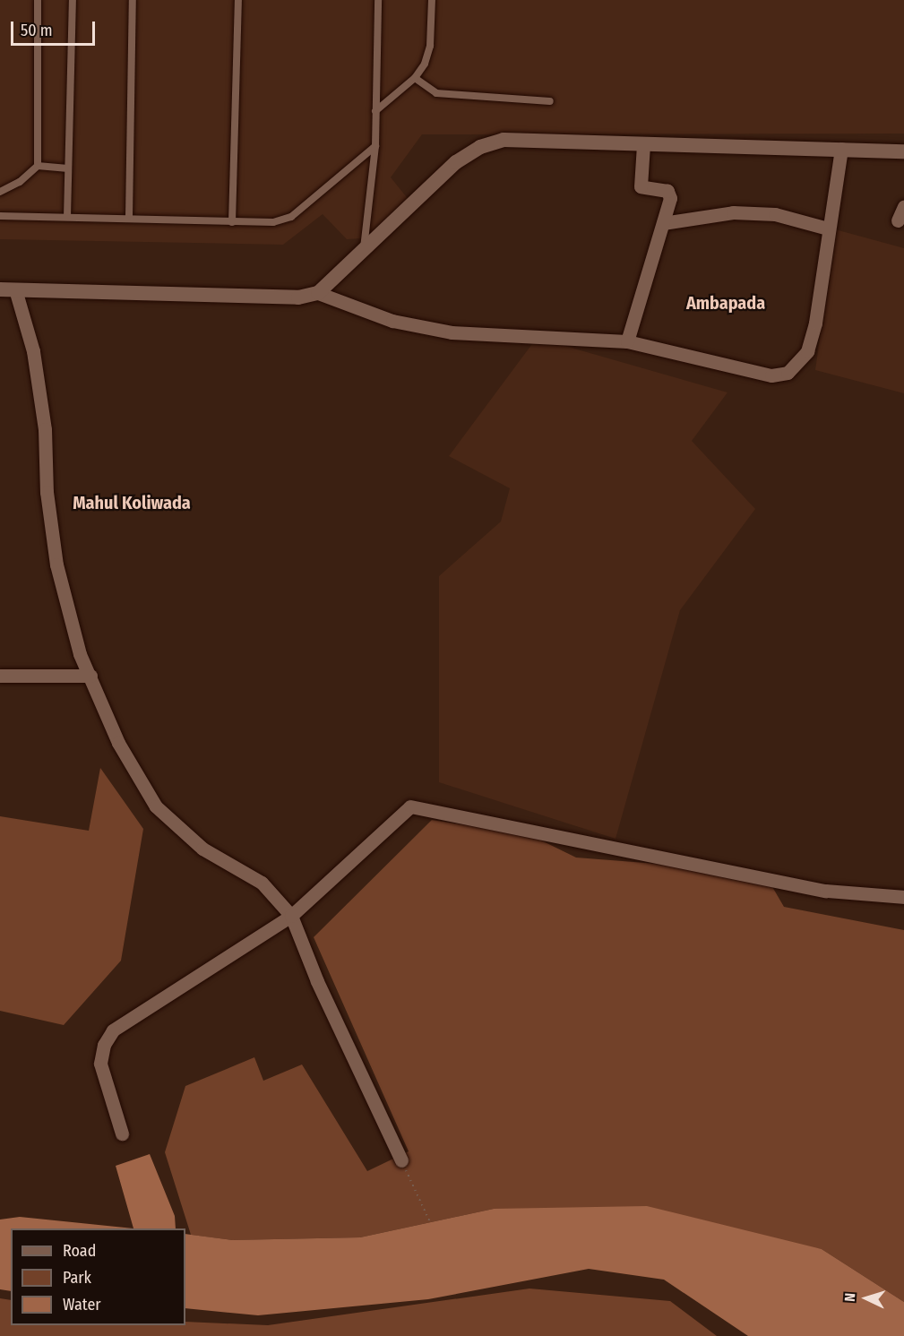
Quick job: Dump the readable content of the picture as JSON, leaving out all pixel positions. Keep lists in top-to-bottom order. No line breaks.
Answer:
{"districts":["Ambapada","Mahul Koliwada"],"legend":["Road","Park","Water"],"scale_bar":"50 m","north":"left"}
